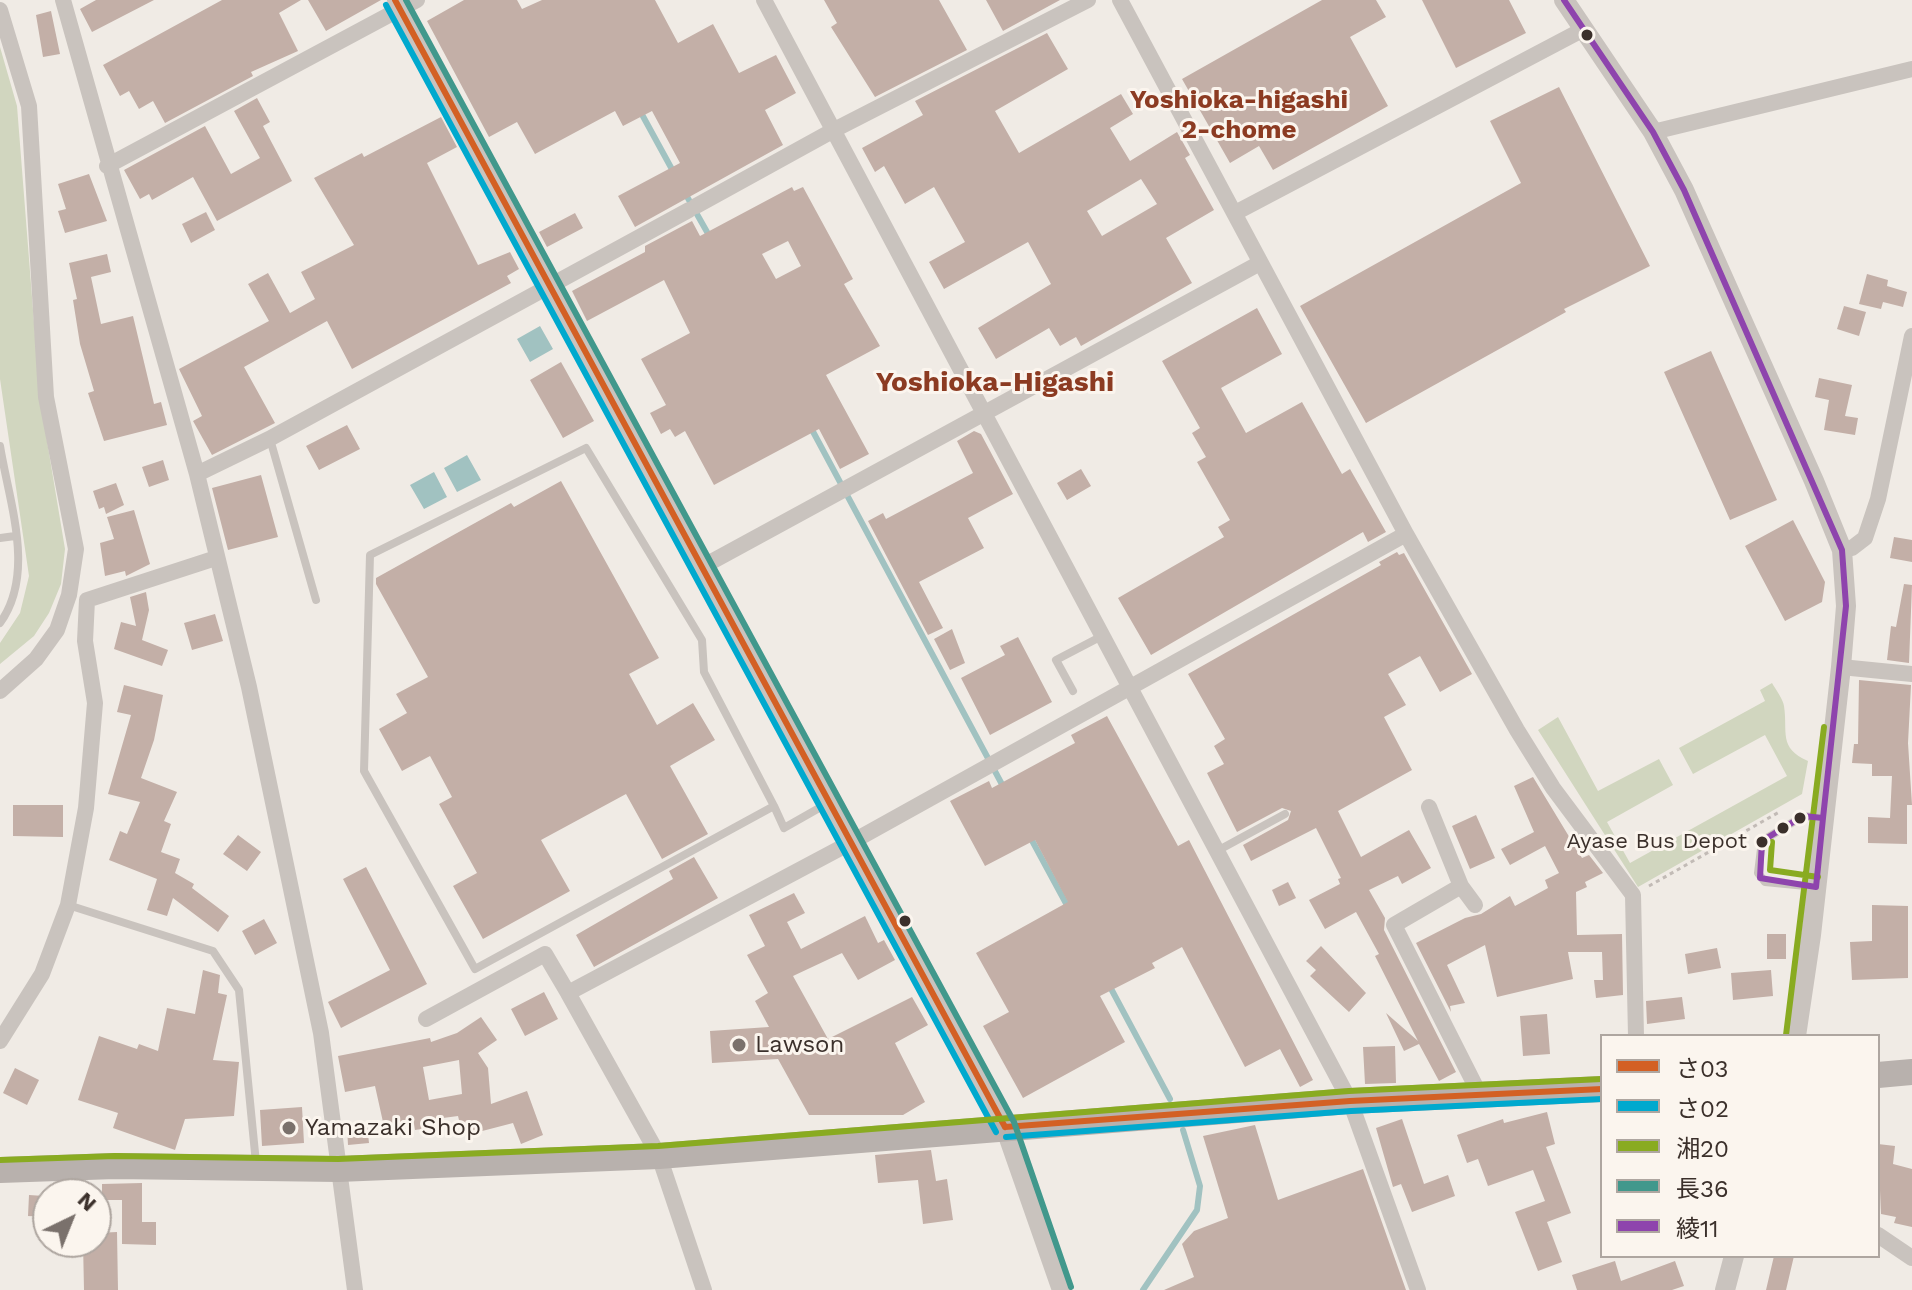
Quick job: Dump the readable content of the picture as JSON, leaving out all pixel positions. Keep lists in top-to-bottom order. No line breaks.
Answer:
{"districts":["Yoshioka-higashi 2-chome","Yoshioka-Higashi"],"places":["Ayase Bus Depot","Lawson","Yamazaki Shop"],"lines":["transit line さ03","transit line 長36","transit line 綾11","transit line さ02","transit line 湘20"],"legend":["さ03","さ02","湘20","長36","綾11"],"north":"top right"}
